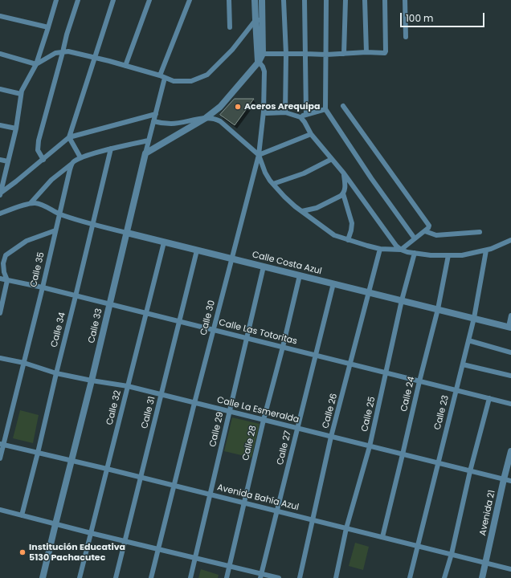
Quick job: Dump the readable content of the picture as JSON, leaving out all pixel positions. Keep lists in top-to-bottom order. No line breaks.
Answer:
{"streets":{"street":["Calle Costa Azul","Calle 35","Calle 30","Calle 33","Calle 34","Calle Las Totoritas","Calle 24","Calle 32","Calle La Esmeralda","Calle 26","Calle 31","Calle 23","Calle 25","Calle 29","Calle 28","Calle 27","Avenida Bahía Azul","Avenida 21"]},"crossings":[["Calle Costa Azul","Calle 35"],["Calle Costa Azul","Calle 30"],["Calle Costa Azul","Calle 33"],["Calle Costa Azul","Calle 34"],["Calle Costa Azul","Calle 24"],["Calle Costa Azul","Calle 32"],["Calle Costa Azul","Calle 26"],["Calle Costa Azul","Calle 31"],["Calle Costa Azul","Calle 23"],["Calle Costa Azul","Calle 25"],["Calle Costa Azul","Calle 29"],["Calle Costa Azul","Calle 28"],["Calle Costa Azul","Calle 27"],["Calle 35","Calle Las Totoritas"],["Calle 35","Calle La Esmeralda"],["Calle 35","Avenida Bahía Azul"],["Calle 30","Calle Las Totoritas"],["Calle 30","Calle La Esmeralda"],["Calle 30","Avenida Bahía Azul"],["Calle 33","Calle Las Totoritas"],["Calle 33","Calle La Esmeralda"],["Calle 33","Avenida Bahía Azul"],["Calle 34","Calle Las Totoritas"],["Calle 34","Calle La Esmeralda"],["Calle 34","Avenida Bahía Azul"],["Calle Las Totoritas","Calle 24"],["Calle Las Totoritas","Calle 32"],["Calle Las Totoritas","Calle 26"],["Calle Las Totoritas","Calle 31"],["Calle Las Totoritas","Calle 23"],["Calle Las Totoritas","Calle 25"],["Calle Las Totoritas","Calle 29"],["Calle Las Totoritas","Calle 28"],["Calle Las Totoritas","Calle 27"],["Calle 24","Calle La Esmeralda"],["Calle 24","Avenida Bahía Azul"],["Calle 32","Calle La Esmeralda"],["Calle 32","Avenida Bahía Azul"],["Calle La Esmeralda","Calle 26"],["Calle La Esmeralda","Calle 31"],["Calle La Esmeralda","Calle 23"],["Calle La Esmeralda","Calle 25"],["Calle La Esmeralda","Calle 29"],["Calle La Esmeralda","Calle 28"],["Calle La Esmeralda","Calle 27"],["Calle La Esmeralda","Avenida 21"],["Calle 26","Avenida Bahía Azul"],["Calle 31","Avenida Bahía Azul"],["Calle 23","Avenida Bahía Azul"],["Calle 25","Avenida Bahía Azul"],["Calle 29","Avenida Bahía Azul"],["Calle 28","Avenida Bahía Azul"],["Calle 27","Avenida Bahía Azul"],["Avenida Bahía Azul","Avenida 21"]],"places":["Aceros Arequipa","Institución Educativa 5130 Pachacutec"],"scale_bar":"100 m"}
